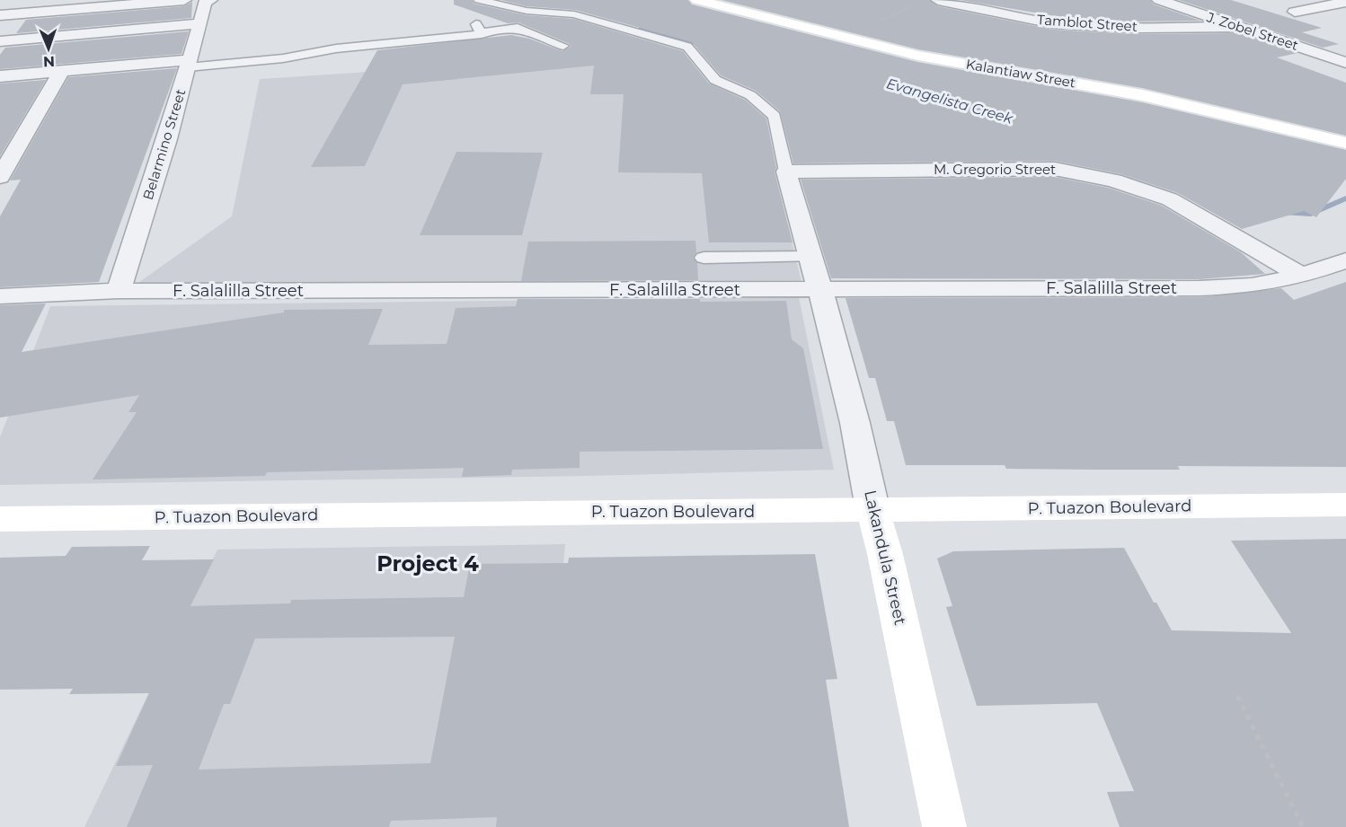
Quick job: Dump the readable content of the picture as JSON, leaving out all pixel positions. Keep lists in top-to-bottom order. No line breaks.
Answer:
{"streets":{"street":["Tamblot Street","J. Zobel Street","Kalantiaw Street","Belarmino Street","M. Gregorio Street","F. Salalilla Street","P. Tuazon Boulevard","Lakandula Street"]},"crossings":[["Tamblot Street","J. Zobel Street"],["Belarmino Street","F. Salalilla Street"],["M. Gregorio Street","F. Salalilla Street"],["F. Salalilla Street","Lakandula Street"],["P. Tuazon Boulevard","Lakandula Street"]],"districts":["Project 4"],"water":["Evangelista Creek"],"north":"bottom"}
